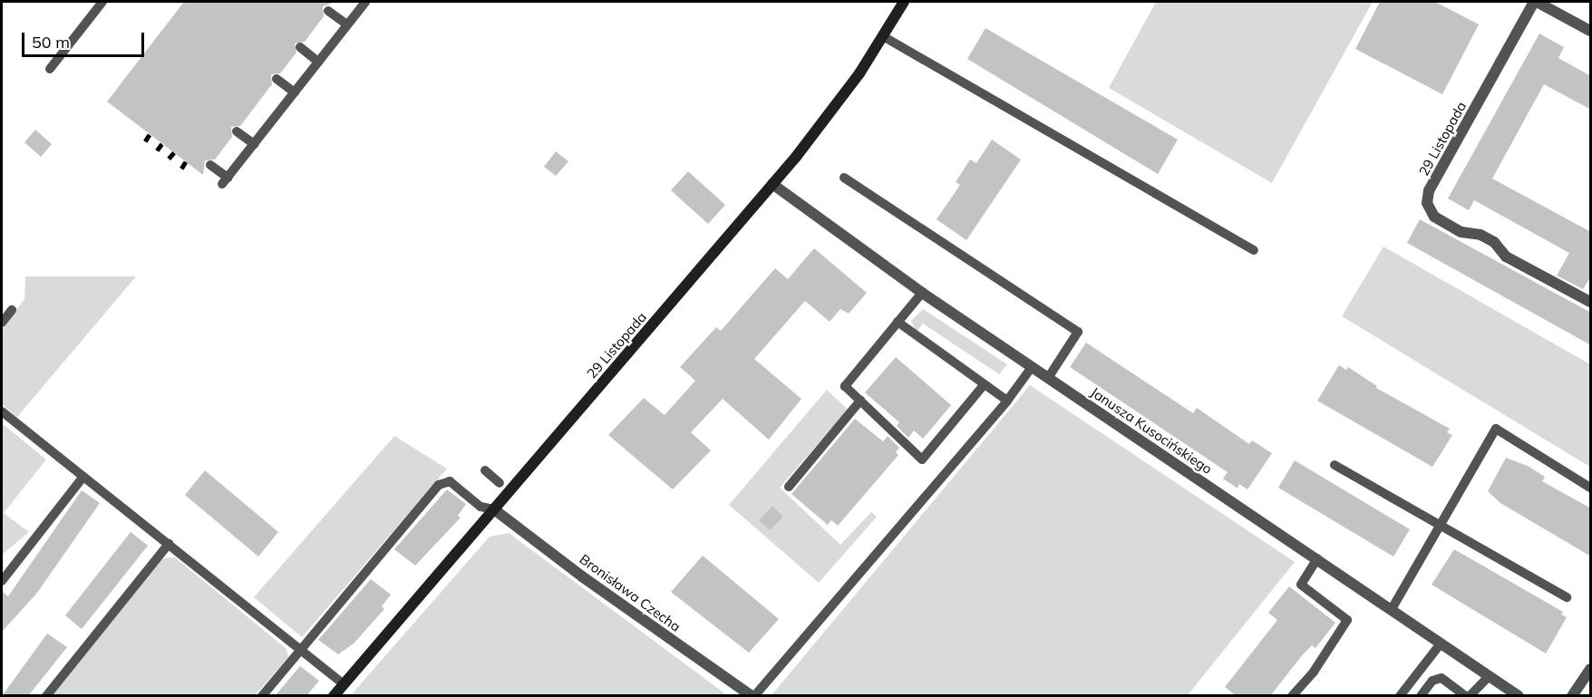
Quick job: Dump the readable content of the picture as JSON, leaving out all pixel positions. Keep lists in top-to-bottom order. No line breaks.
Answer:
{"streets":{"street":["29 Listopada","Janusza Kusocińskiego","Bronisława Czecha"]},"crossings":[["29 Listopada","Janusza Kusocińskiego"],["29 Listopada","Bronisława Czecha"]],"scale_bar":"50 m"}
